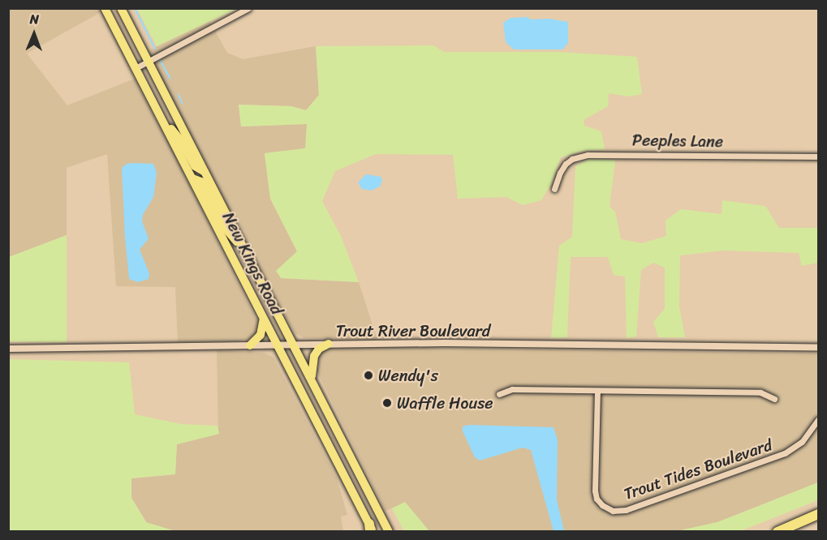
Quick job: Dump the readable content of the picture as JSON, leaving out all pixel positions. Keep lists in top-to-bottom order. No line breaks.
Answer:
{"streets":{"highway":["New Kings Road"],"street":["Peeples Lane","Trout River Boulevard","Trout Tides Boulevard"]},"crossings":[["New Kings Road","Trout River Boulevard"]],"places":["Wendy's","Waffle House"],"north":"top"}
